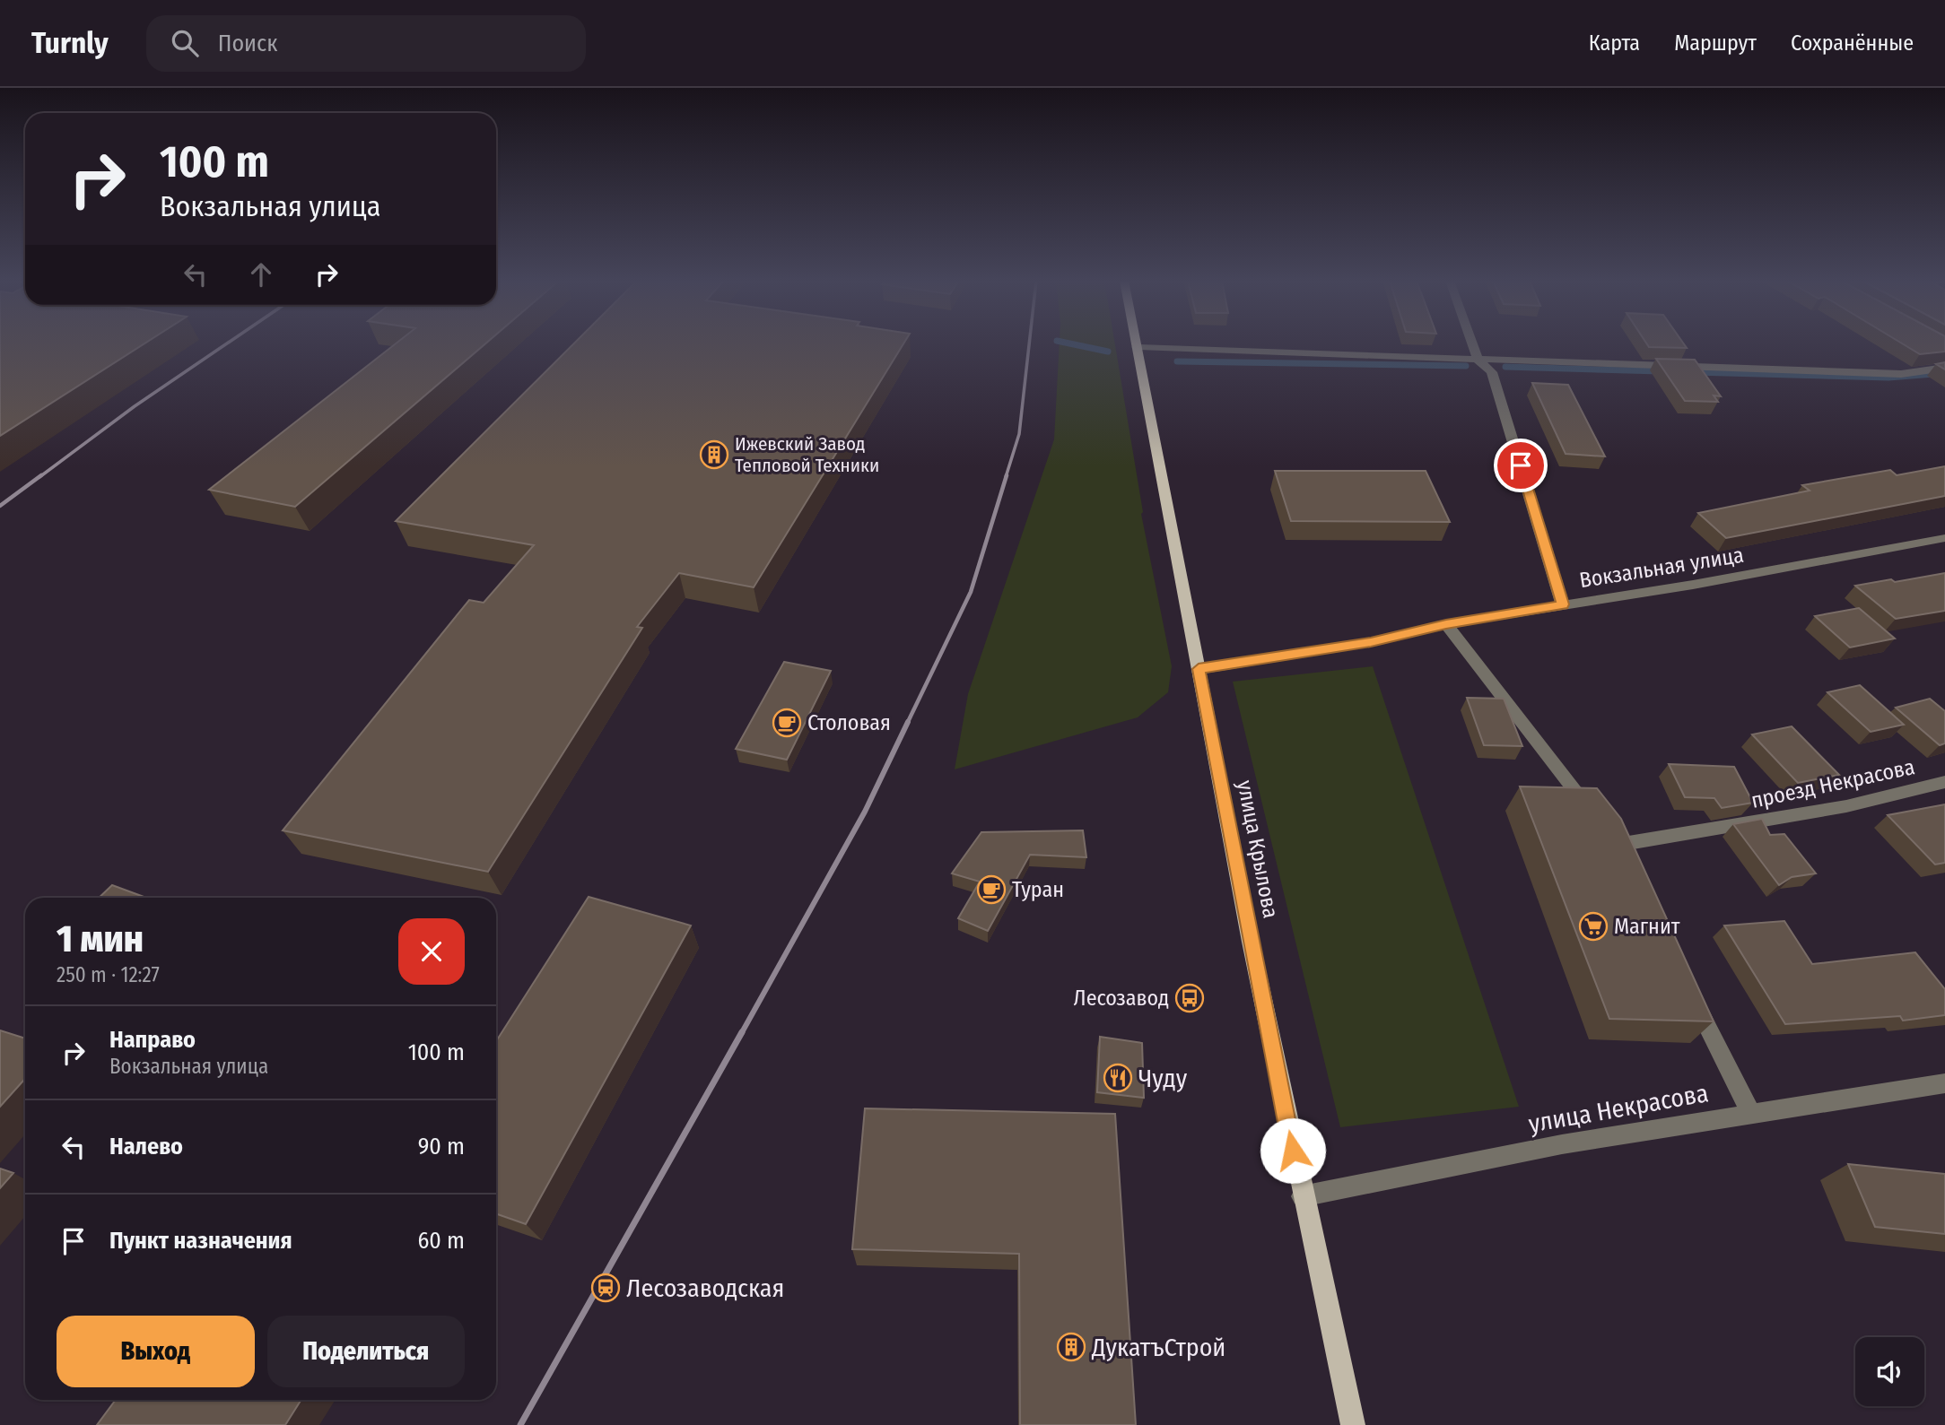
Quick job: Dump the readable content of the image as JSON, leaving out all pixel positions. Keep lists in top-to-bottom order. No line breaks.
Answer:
{"streets":{"main road":["улица Крылова"],"street":["Вокзальная улица","проезд Некрасова","улица Некрасова"]},"crossings":[["Вокзальная улица","улица Крылова"],["улица Крылова","улица Некрасова"]],"places":{"building":["Ижевский Завод Тепловой Техники","ДукатъСтрой"],"cafe":["Столовая","Туран"],"supermarket":["Магнит"],"bus stop":["Лесозавод"],"restaurant":["Чуду"],"station":["Лесозаводская"]},"page":{"header":"Turnly","search":"Поиск","nav":["Карта","Маршрут","Сохранённые"],"turn":["100 m","Вокзальная улица"],"heading":["1 мин","250 m · 12:27"],"list":[{"name":"Направо","note":"Вокзальная улица","value":"100 m"},{"name":"Налево","value":"90 m"},{"name":"Пункт назначения","value":"60 m"}],"buttons":["Выход","Поделиться"]}}
